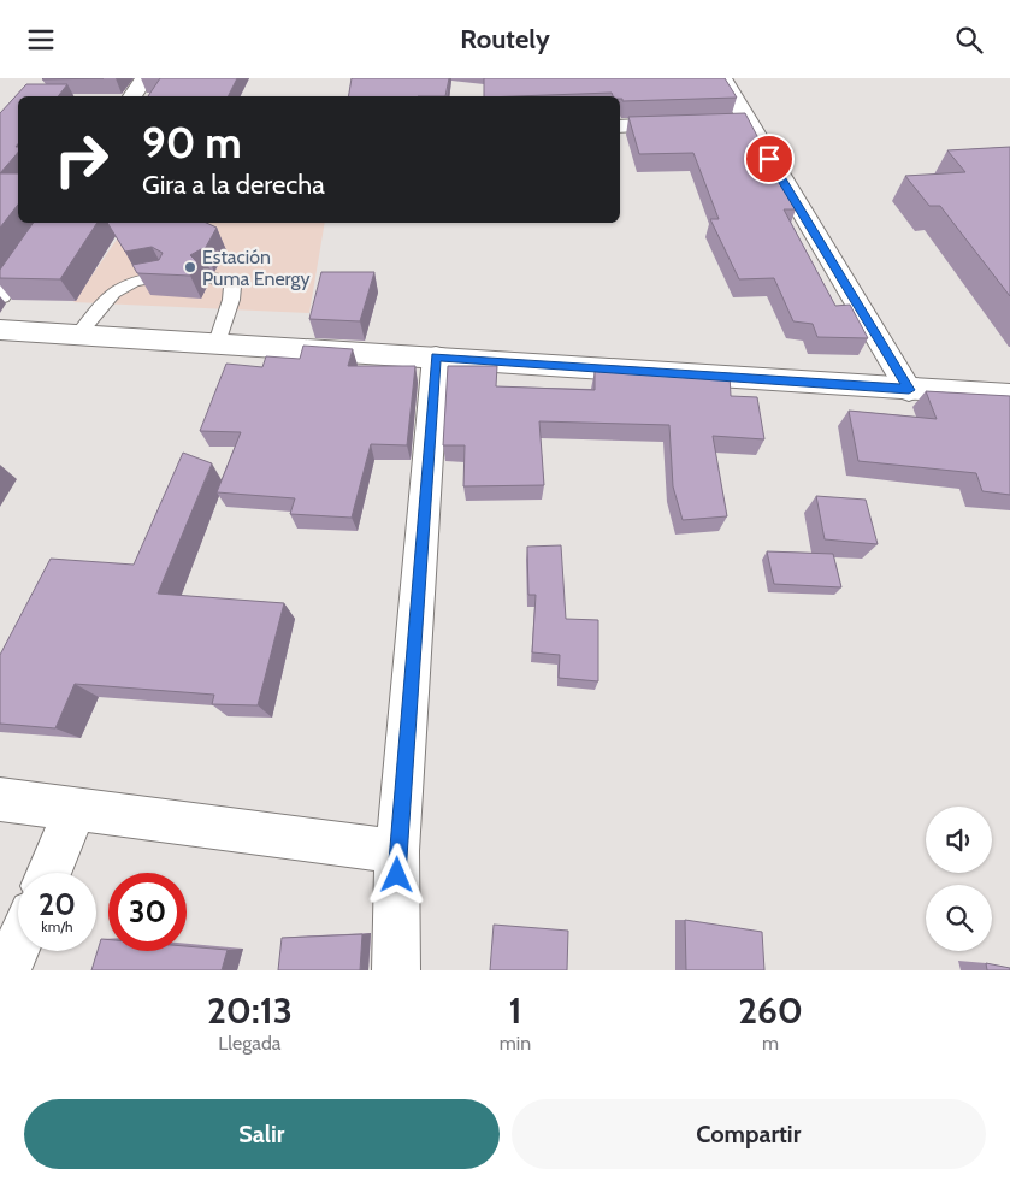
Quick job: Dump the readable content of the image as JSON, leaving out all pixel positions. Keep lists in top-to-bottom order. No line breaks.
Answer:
{"places":["Estación Puma Energy"],"page":{"header":"Routely","turn":["90 m","Gira a la derecha"],"speed":"20 km/h","limit":"30","eta":["20:13","Llegada","1","min","260","m"],"buttons":["Salir","Compartir"]}}
